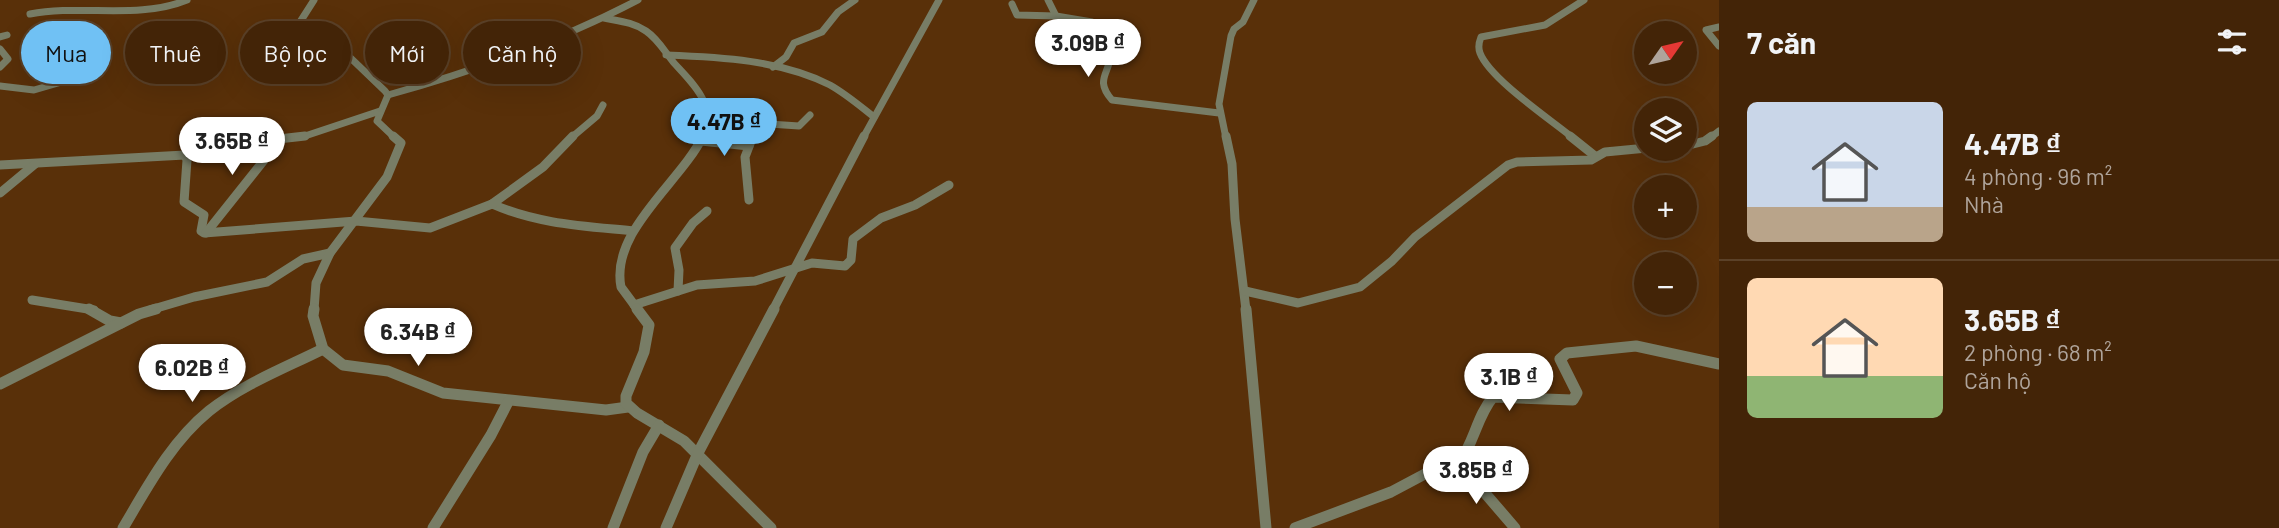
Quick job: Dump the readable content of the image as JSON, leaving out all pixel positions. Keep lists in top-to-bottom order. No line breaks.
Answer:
{"north":"top right","page":{"heading":"7 căn","price":["3.09B ₫","4.47B ₫","3.65B ₫","6.34B ₫","6.02B ₫","3.1B ₫","3.85B ₫"],"map_buttons":["+","−"],"chip":["Mua","Thuê","Bộ lọc","Mới","Căn hộ"],"list":[{"name":"4.47B ₫","note":"4 phòng · 96 m² · Nhà"},{"name":"3.65B ₫","note":"2 phòng · 68 m² · Căn hộ"}]}}
